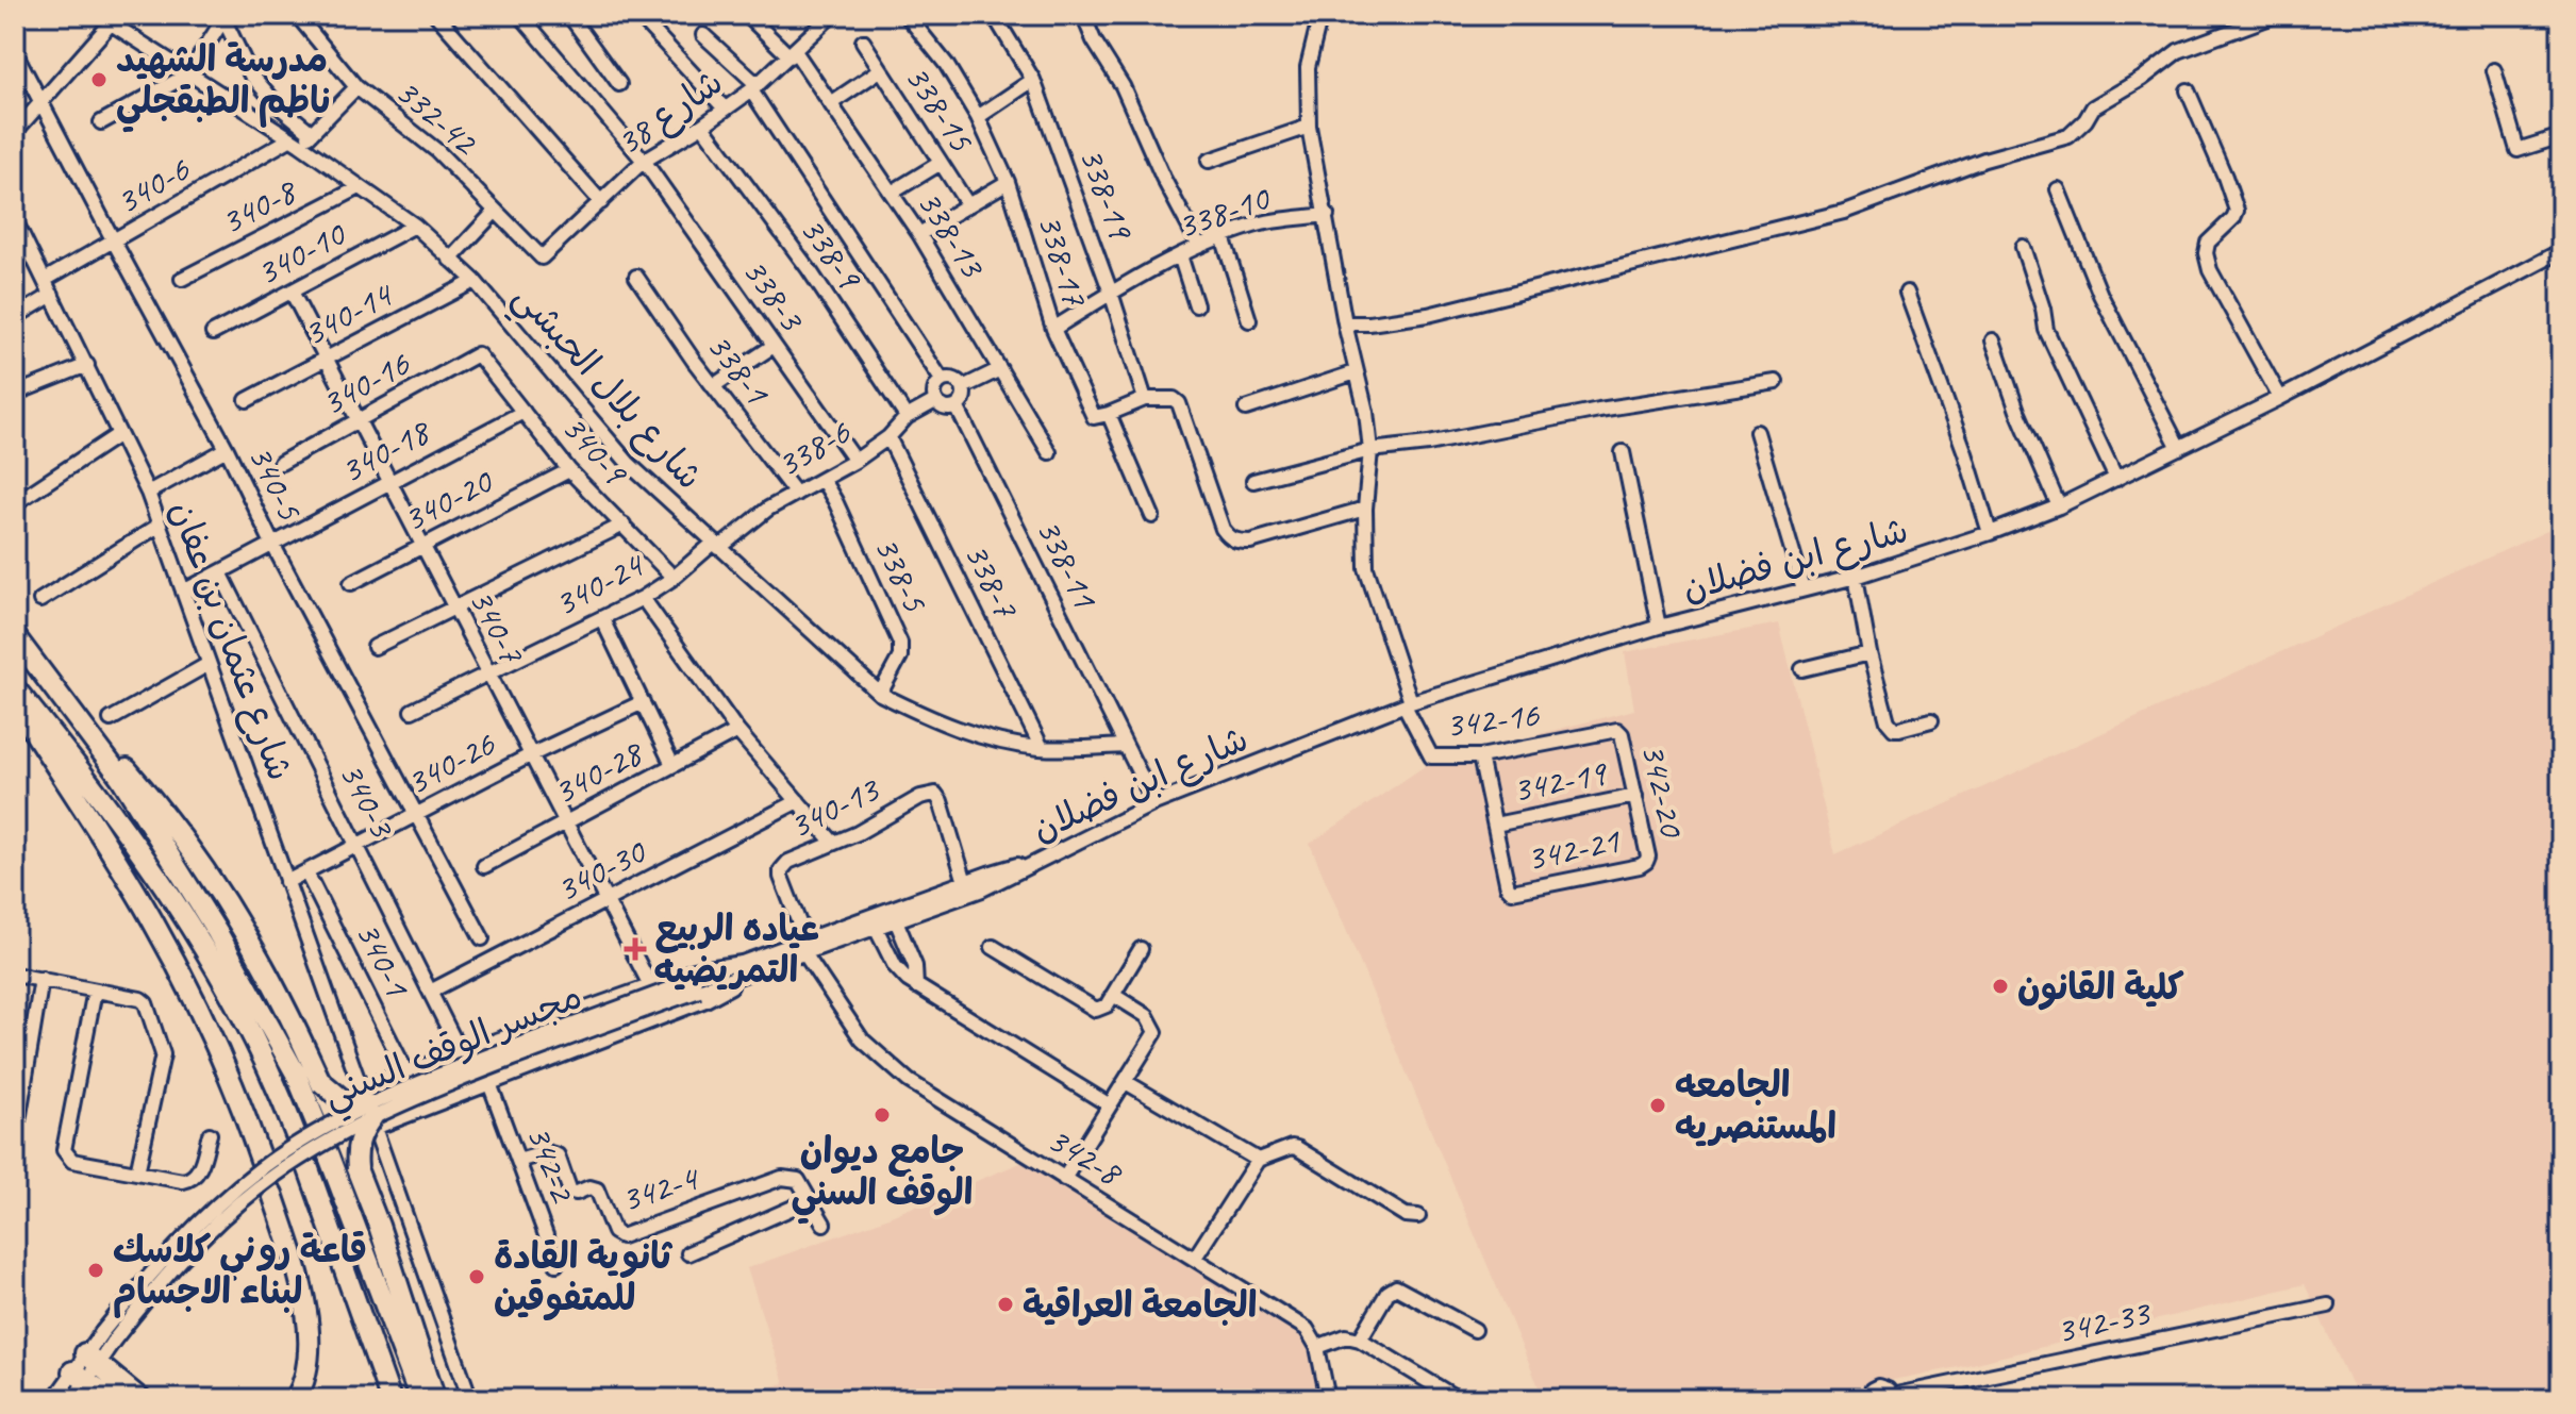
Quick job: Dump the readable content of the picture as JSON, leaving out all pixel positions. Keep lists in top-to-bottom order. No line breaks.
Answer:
{"streets":{"street":["338-15","شارع 38","332-42","340-6","338-19","340-8","338-10","338-13","338-9","340-10","338-17","338-3","340-14","338-1","340-16","شارع بلال الحبشي","338-6","340-9","340-18","340-5","340-20","شارع ابن فضلان","338-11","338-5","338-7","340-24","340-7","شارع عثمان بن عفان","342-16","340-26","340-28","342-19","342-20","340-3","340-13","342-21","340-30","340-1","مجسر الوقف السني","342-8","342-2","342-4","342-33"]},"crossings":[["شارع 38","332-42"],["شارع 38","338-13"],["شارع 38","338-9"],["شارع 38","338-3"],["332-42","340-6"],["340-6","شارع بلال الحبشي"],["340-6","340-5"],["340-6","شارع عثمان بن عفان"],["338-19","338-10"],["340-8","شارع بلال الحبشي"],["338-10","338-17"],["338-9","338-6"],["340-10","شارع بلال الحبشي"],["340-10","340-7"],["338-3","338-6"],["340-14","شارع بلال الحبشي"],["340-14","340-7"],["338-1","338-6"],["340-16","340-9"],["340-16","340-7"],["شارع بلال الحبشي","338-6"],["شارع بلال الحبشي","338-11"],["شارع بلال الحبشي","338-5"],["شارع بلال الحبشي","338-7"],["شارع بلال الحبشي","340-24"],["338-6","338-11"],["338-6","338-5"],["338-6","338-7"],["338-6","340-24"],["340-9","340-18"],["340-9","340-20"],["340-9","340-24"],["340-18","340-5"],["340-18","340-7"],["340-18","شارع عثمان بن عفان"],["340-18","340-3"],["340-5","340-26"],["340-20","340-7"],["شارع ابن فضلان","342-16"],["شارع ابن فضلان","340-13"],["شارع ابن فضلان","مجسر الوقف السني"],["شارع ابن فضلان","342-8"],["340-24","340-7"],["340-7","340-26"],["340-7","340-28"],["340-7","340-30"],["شارع عثمان بن عفان","340-26"],["شارع عثمان بن عفان","مجسر الوقف السني"],["342-16","342-20"],["340-26","340-3"],["340-26","340-1"],["342-19","342-20"],["342-19","342-21"],["342-20","342-21"],["340-3","340-30"],["340-13","342-8"],["342-2","342-4"]],"places":{"other":["مدرسة الشهيد ناظم الطبقجلي","كلية القانون","الجامعه المستنصريه","جامع ديوان الوقف السني","قاعة روني كلاسك لبناء الاجسام","ثانوية القادة للمتفوقين","الجامعة العراقية"],"health":["عياده الربيع التمريضيه"]}}
